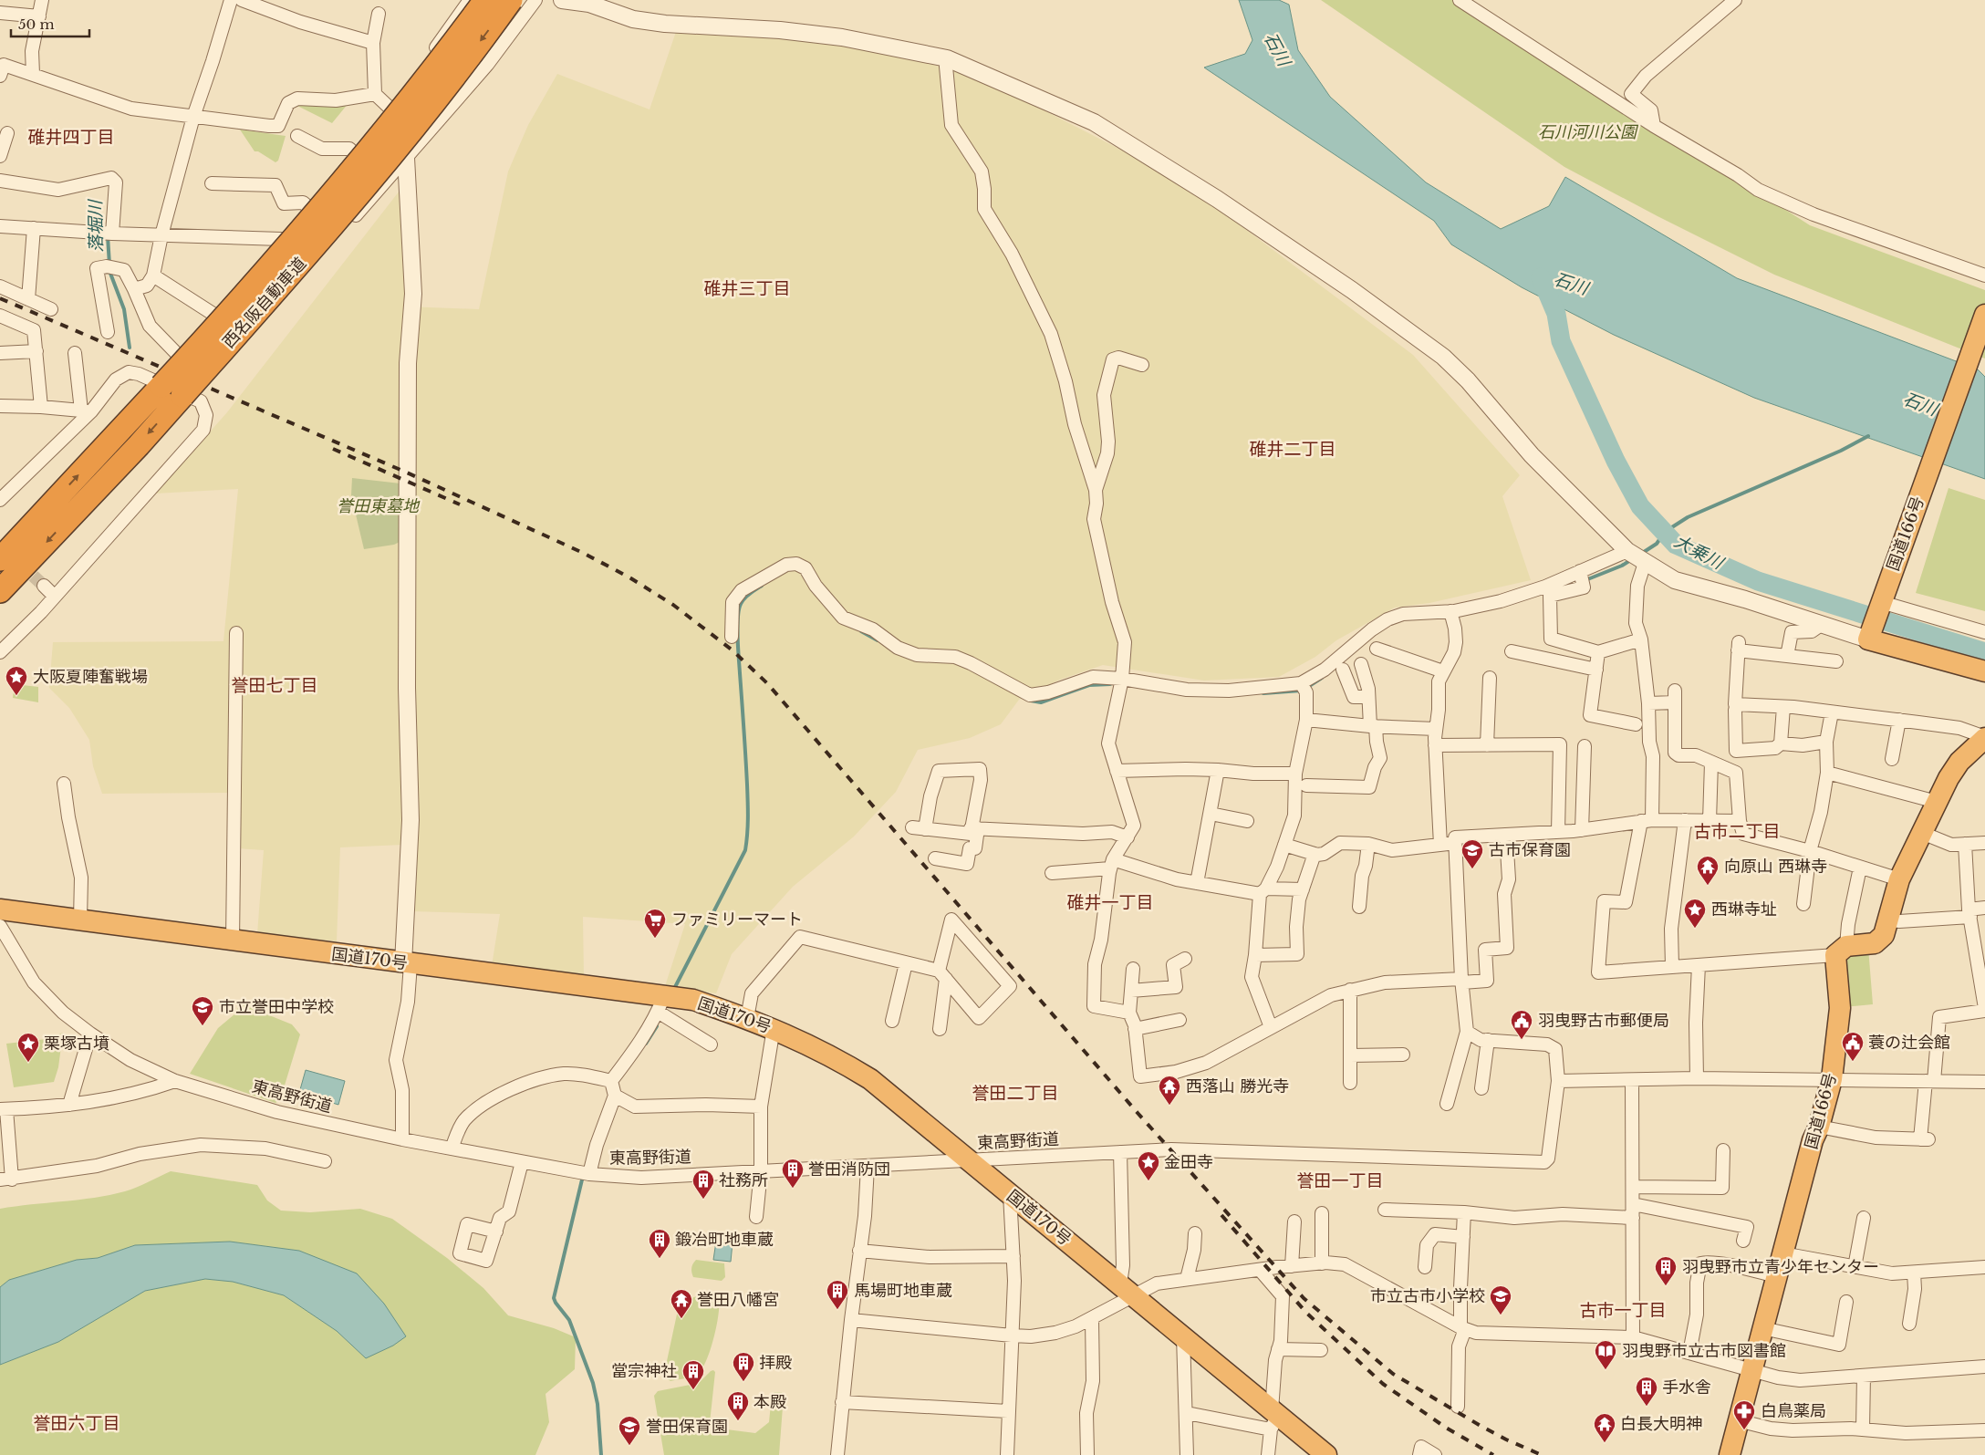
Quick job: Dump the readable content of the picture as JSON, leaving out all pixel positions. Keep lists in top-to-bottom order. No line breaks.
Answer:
{"streets":{"highway":["西名阪自動車道","国道166号","国道170号"],"street":["東高野街道"]},"crossings":[["国道170号","東高野街道"]],"districts":["碓井四丁目","碓井三丁目","碓井二丁目","誉田七丁目","古市二丁目","碓井一丁目","誉田二丁目","誉田一丁目","古市一丁目","誉田六丁目"],"water":["石川","落堀川","大乗川"],"parks":["石川河川公園","誉田東墓地"],"places":{"place":["大阪夏陣奮戦場","西琳寺址","栗塚古墳","金田寺"],"school or university":["古市保育園","市立誉田中学校","市立古市小学校","誉田保育園"],"temple":["向原山 西琳寺","西落山 勝光寺","誉田八幡宮","白長大明神"],"supermarket":["ファミリーマート"],"public building":["羽曳野古市郵便局","蓑の辻会館"],"building":["誉田消防団","社務所","鍛冶町地車蔵","羽曳野市立青少年センター","馬場町地車蔵","拝殿","當宗神社","手水舎","本殿"],"library":["羽曳野市立古市図書館"],"pharmacy":["白鳥薬局"]},"scale_bar":"50 m"}
